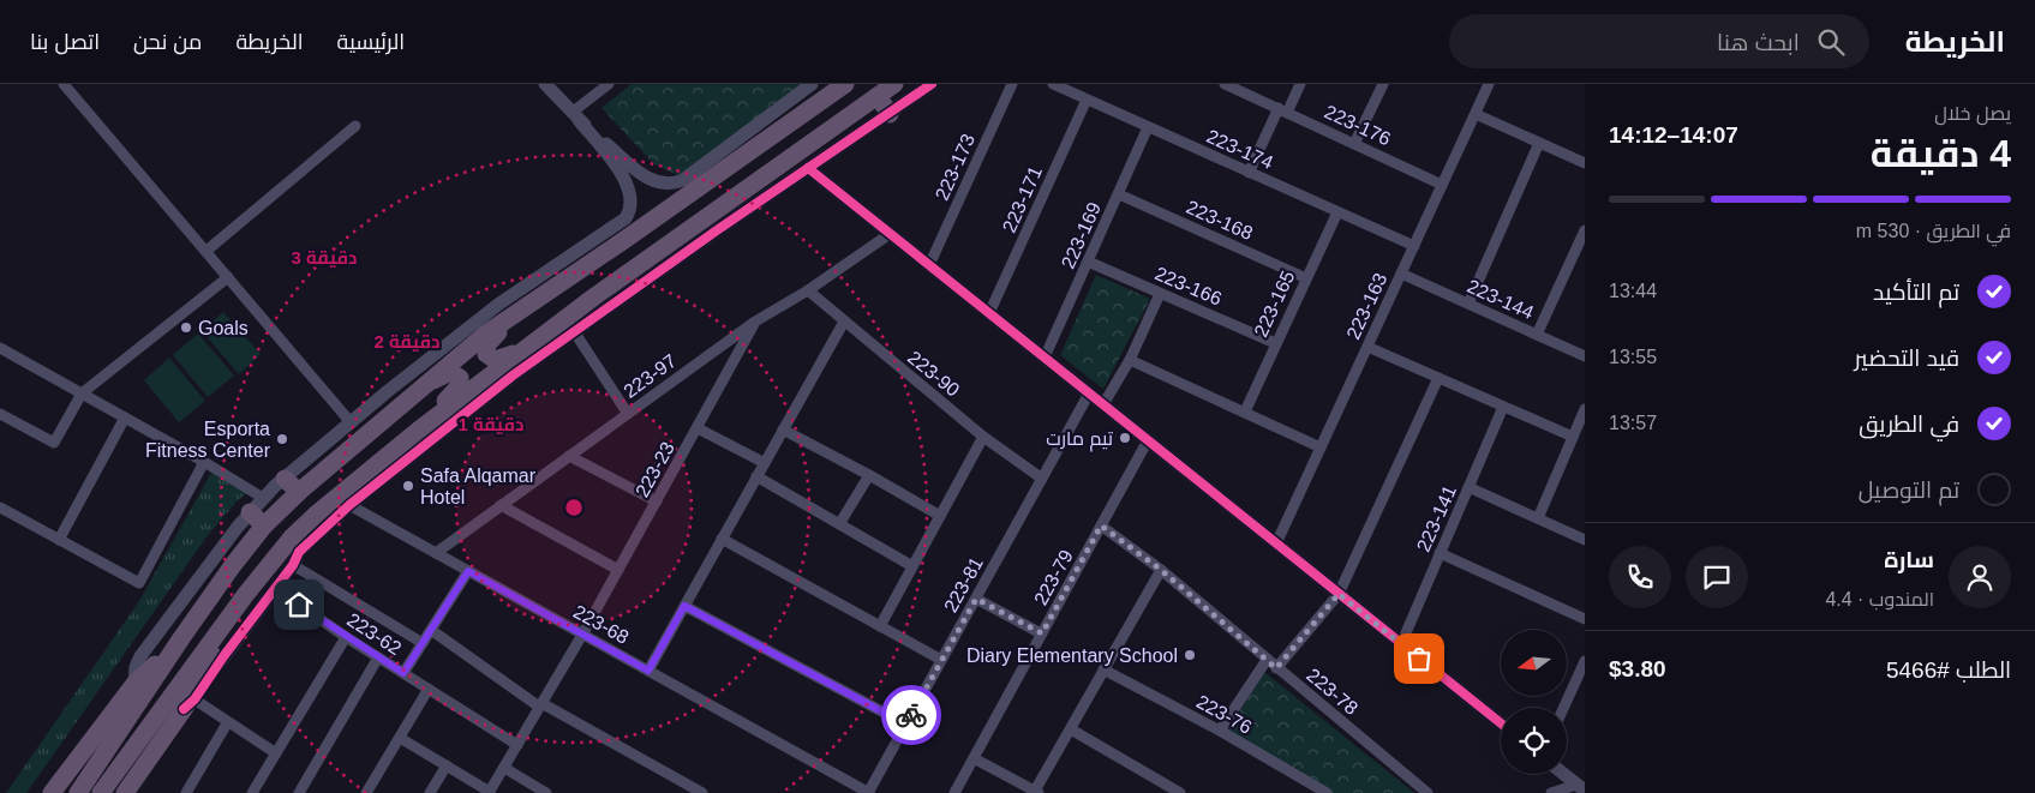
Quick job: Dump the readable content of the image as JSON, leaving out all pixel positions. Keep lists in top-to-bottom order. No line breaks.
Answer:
{"streets":{"street":["223-176","223-174","223-173","223-171","223-168","223-169","223-166","223-144","223-165","223-163","223-90","223-97","223-23","223-141","223-79","223-81","223-68","223-62","223-78","223-76"]},"crossings":[["223-176","223-163"],["223-174","223-171"],["223-174","223-169"],["223-174","223-165"],["223-174","223-163"],["223-168","223-169"],["223-168","223-165"],["223-169","223-166"],["223-166","223-165"],["223-144","223-163"],["223-90","223-97"],["223-90","223-81"],["223-97","223-23"],["223-97","223-68"],["223-23","223-68"],["223-23","223-62"],["223-79","223-78"],["223-81","223-68"]],"places":["Goals","تیم مارت","Esporta Fitness Center","Safa Alqamar Hotel","Diary Elementary School"],"north":"left","page":{"header":"الخريطة","search":"ابحث هنا","nav":["الرئيسية","الخريطة","من نحن","اتصل بنا"],"heading":["4 دقيقة","يصل خلال","14:07–14:12"],"panel":["سارة","المندوب · 4.4","الطلب #5466","$3.80"],"bar":"في الطريق · 530 m","list":[["تم التأكيد","13:44"],["قيد التحضير","13:55"],["في الطريق","13:57"],"تم التوصيل"]},"rings":["3 دقيقة","2 دقيقة","1 دقيقة"]}
